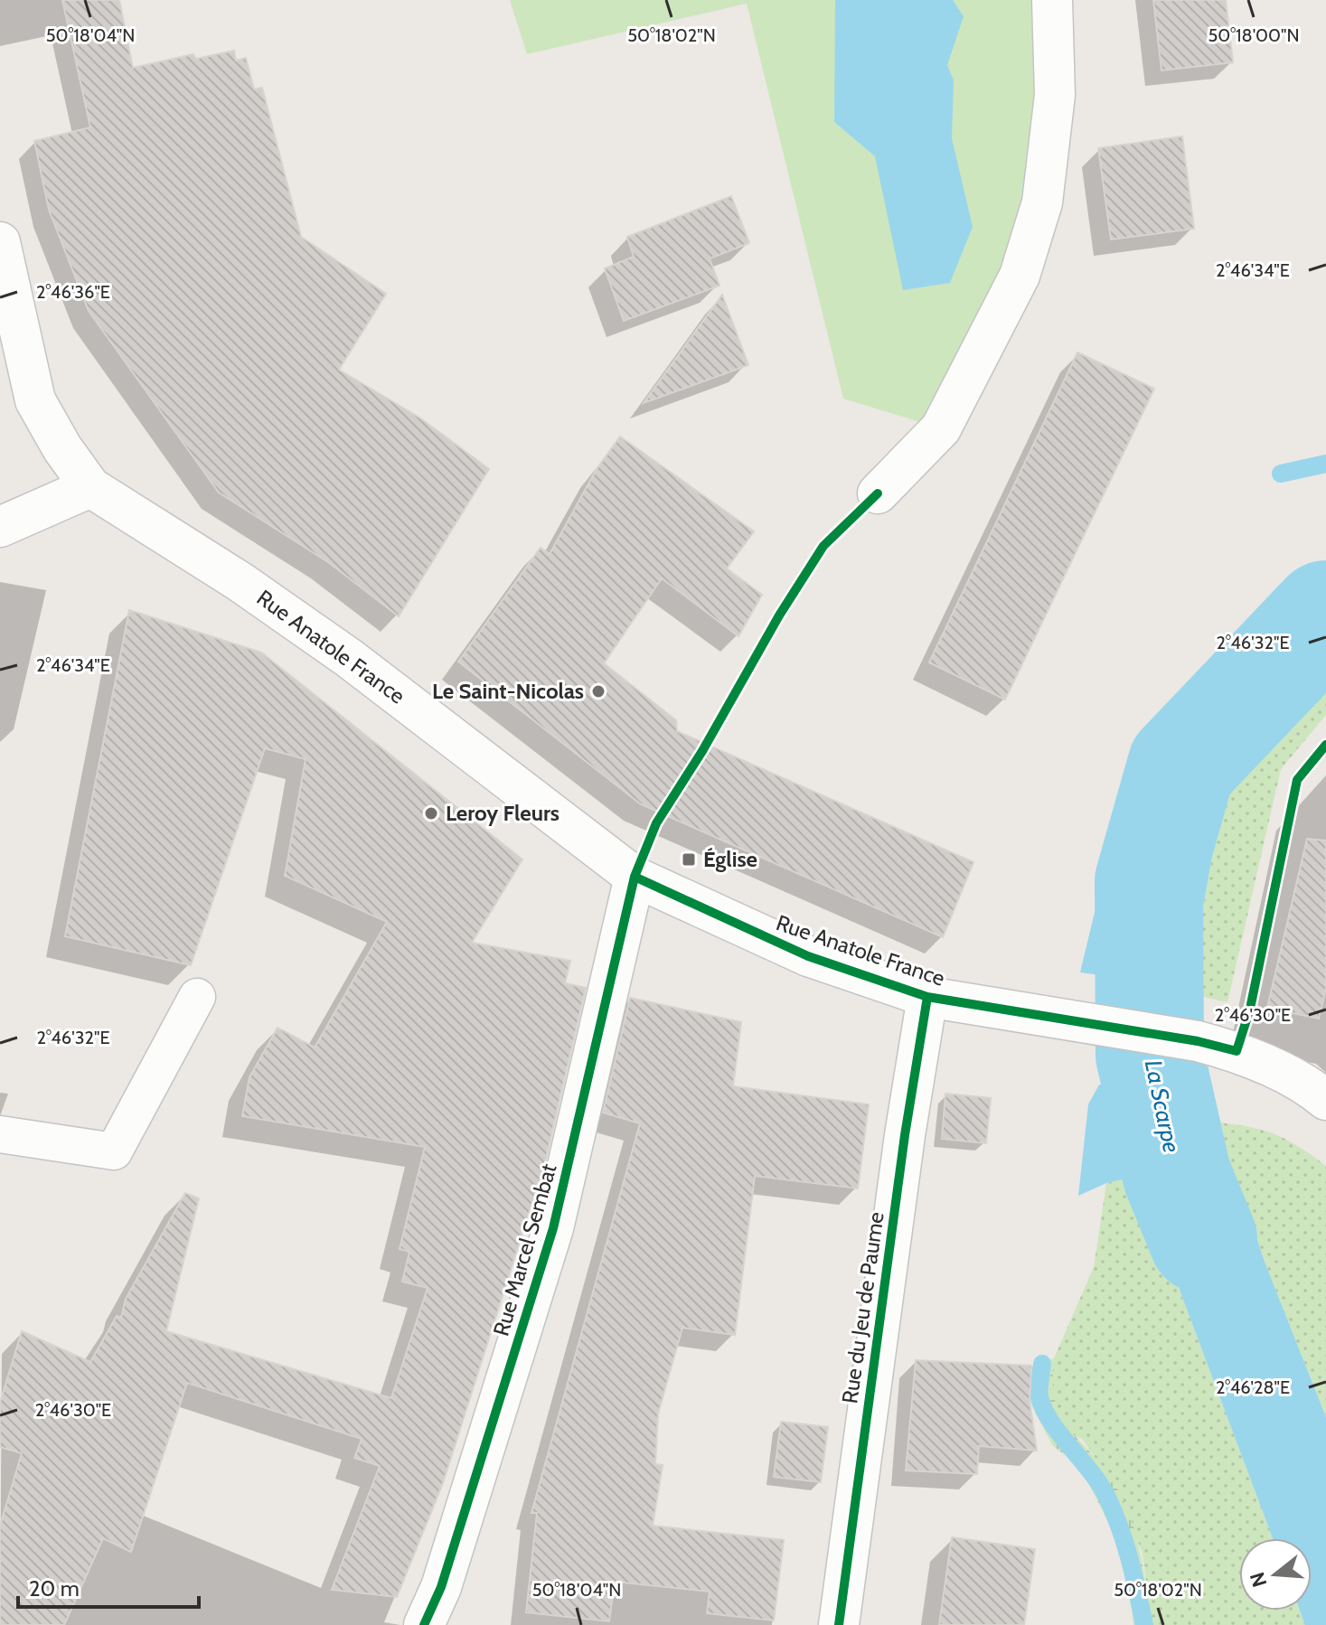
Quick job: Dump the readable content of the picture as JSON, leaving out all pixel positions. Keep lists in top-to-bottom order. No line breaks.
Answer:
{"streets":{"street":["Rue Anatole France","Rue Marcel Sembat","Rue du Jeu de Paume"]},"crossings":[["Rue Anatole France","Rue Marcel Sembat"],["Rue Anatole France","Rue du Jeu de Paume"]],"water":["La Scarpe"],"places":{"other":["Le Saint-Nicolas","Leroy Fleurs"],"transit":["Église"]},"scale_bar":"20 m","north":"left","coordinates":["50°18'04\"N","50°18'02\"N","50°18'00\"N","2°46'34\"E","2°46'36\"E","2°46'32\"E","2°46'30\"E","2°46'28\"E"]}
